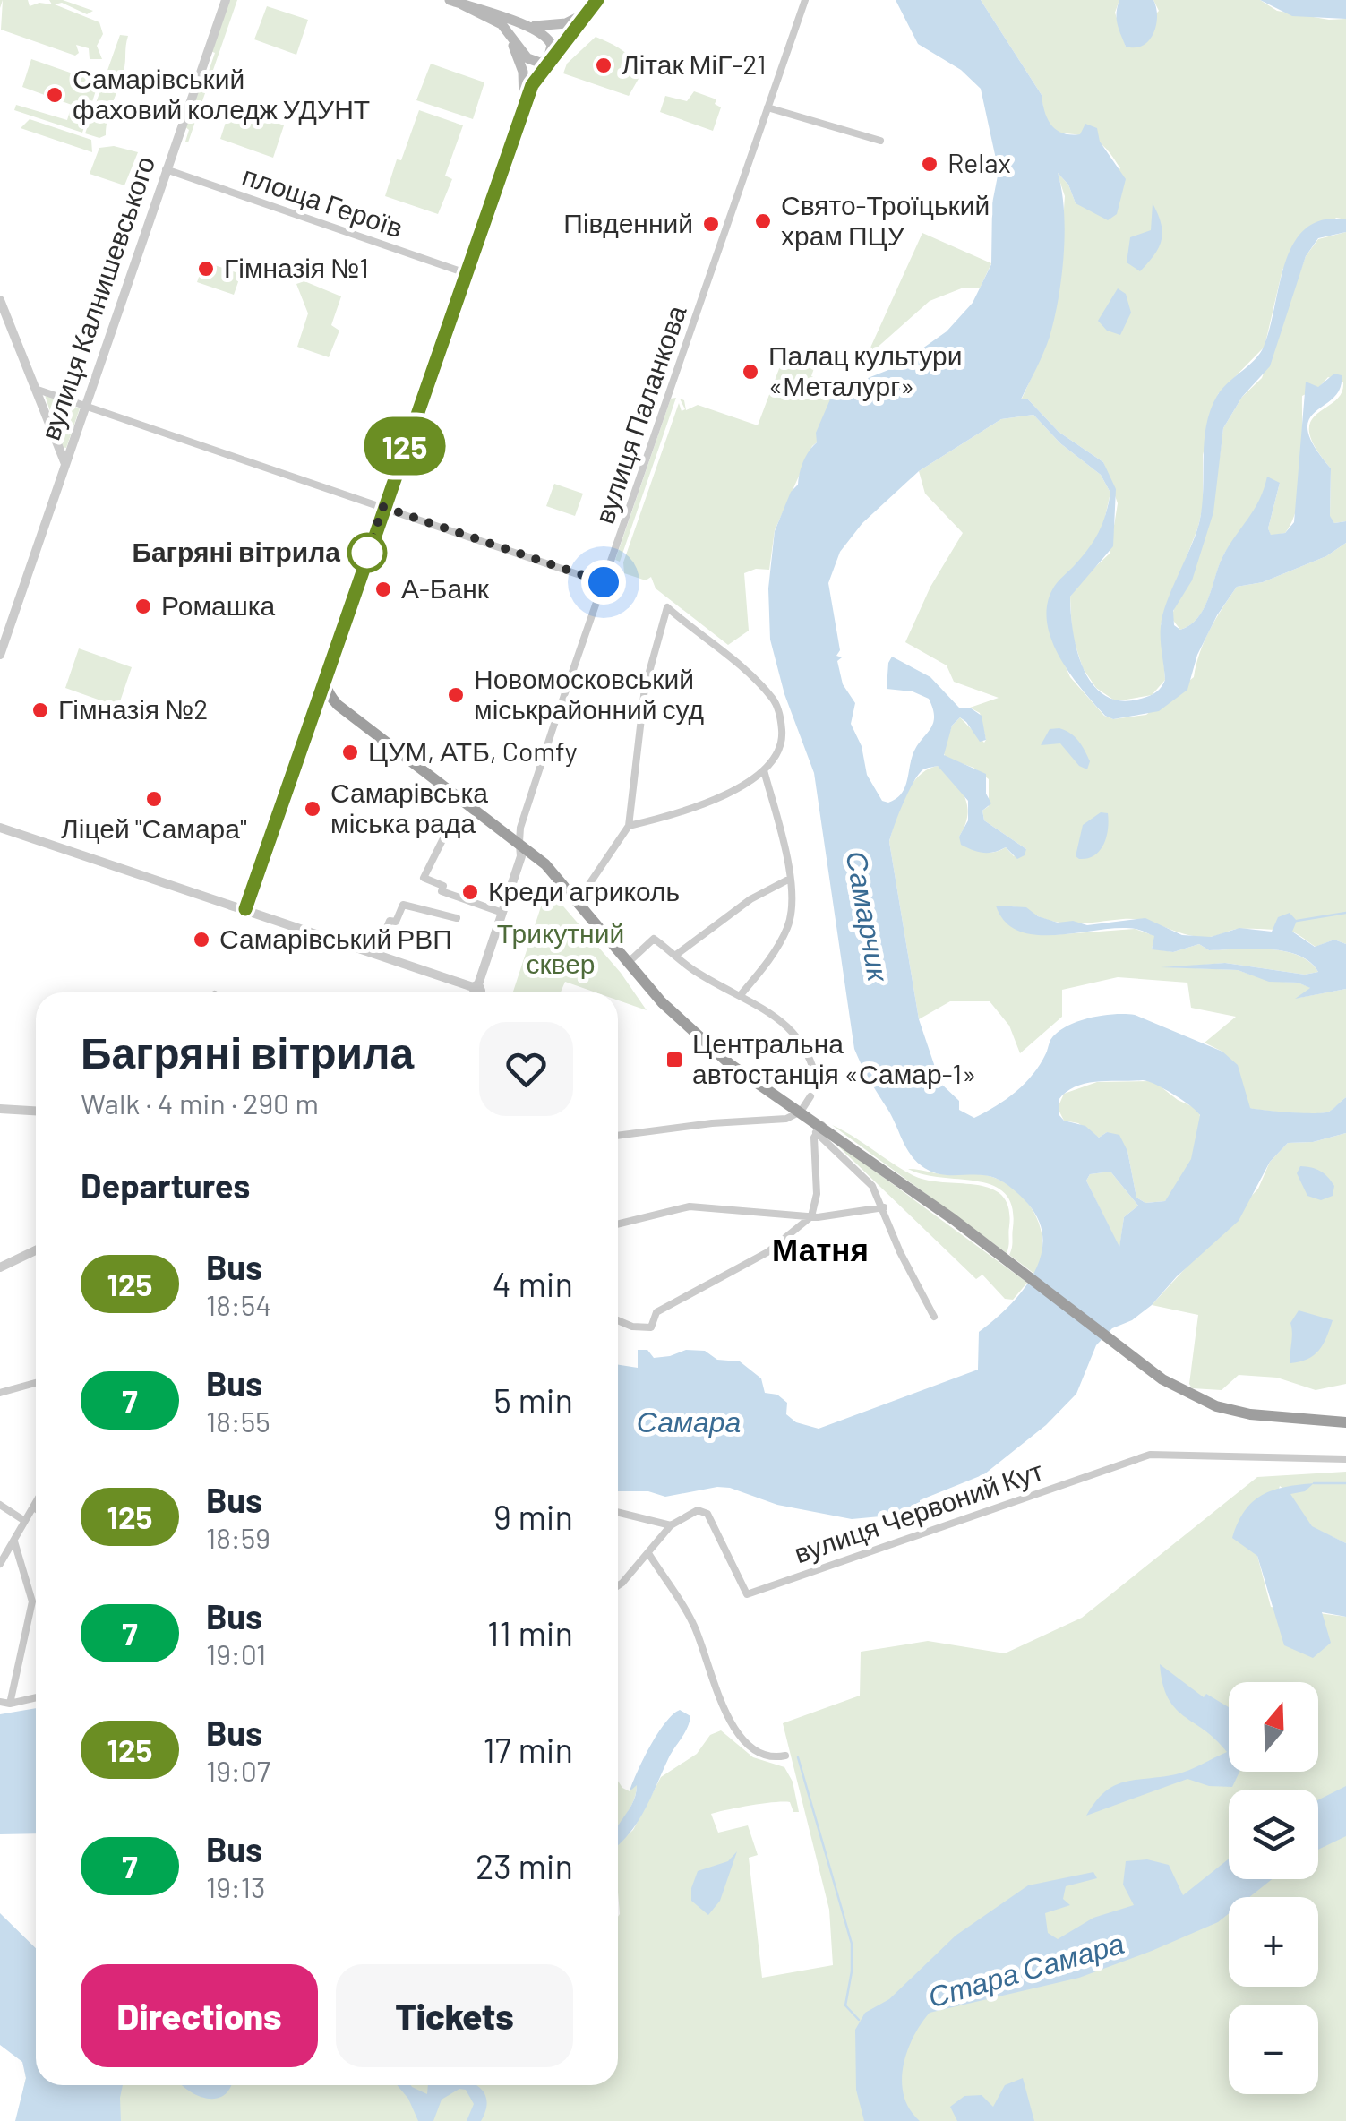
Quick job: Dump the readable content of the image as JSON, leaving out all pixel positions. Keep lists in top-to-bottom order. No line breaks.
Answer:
{"streets":{"street":["площа Героїв","вулиця Калнишевського","вулиця Паланкова","вулиця Червоний Кут"]},"crossings":[["площа Героїв","вулиця Калнишевського"]],"districts":["Матня"],"water":["Самарчик","Самара","Стара Самара"],"parks":["Трикутний сквер"],"places":{"other":["Літак МіГ-21","Самарівський фаховий коледж УДУНТ","Relax","Свято-Троїцький храм ПЦУ","Південний","Гімназія №1","Палац культури «Металург»","Багряні вітрила","А-Банк","Ромашка","Новомосковський міськрайонний суд","Гімназія №2","ЦУМ, АТБ, Comfy","Ліцей \"Самара\"","Самарівська міська рада","Креди агриколь","Самарівський РВП"],"transit":["Центральна автостанція «Самар-1»"]},"lines":["bus line 125"],"north":"top","page":{"on_map":"125","heading":[["Багряні вітрила","Walk · 4 min · 290 m"],"Departures"],"list":[{"mark":"125","name":"Bus","note":"18:54","value":"4 min"},{"mark":"7","name":"Bus","note":"18:55","value":"5 min"},{"mark":"125","name":"Bus","note":"18:59","value":"9 min"},{"mark":"7","name":"Bus","note":"19:01","value":"11 min"},{"mark":"125","name":"Bus","note":"19:07","value":"17 min"},{"mark":"7","name":"Bus","note":"19:13","value":"23 min"}],"map_buttons":["+","−"],"buttons":["Directions","Tickets"]}}
